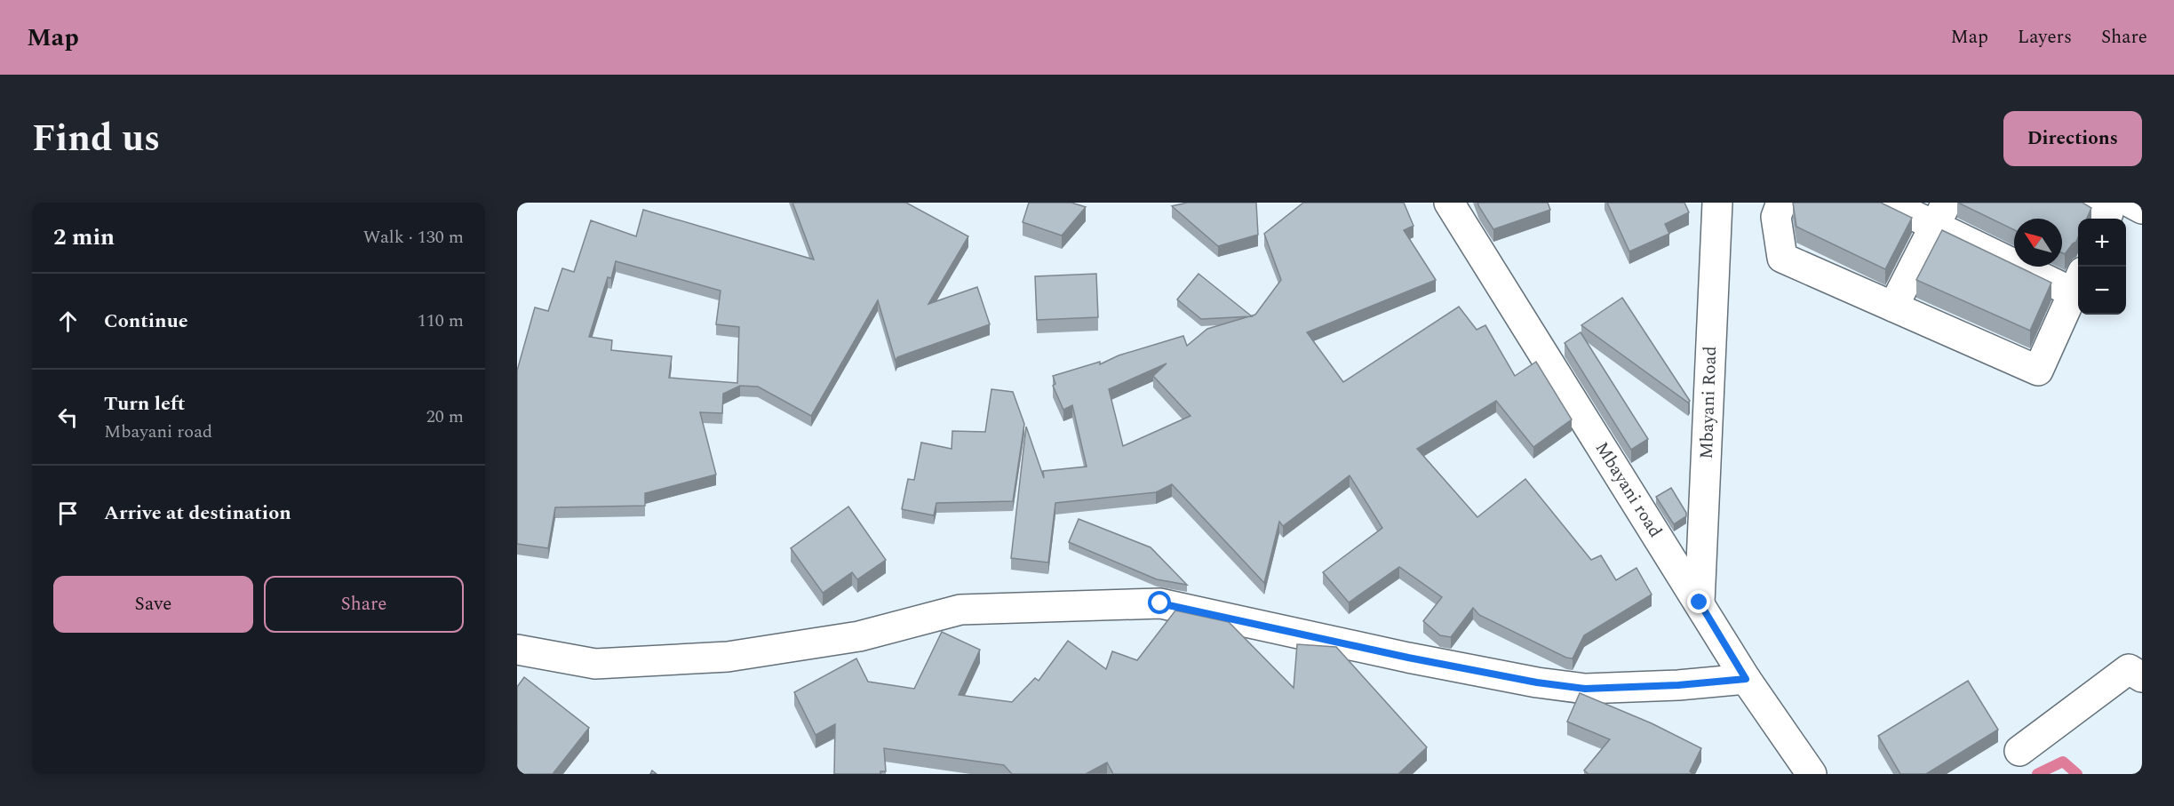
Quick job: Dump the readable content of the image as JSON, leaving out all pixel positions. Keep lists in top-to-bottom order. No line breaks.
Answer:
{"streets":{"street":["Mbayani Road","Mbayani road"]},"crossings":[["Mbayani Road","Mbayani road"]],"north":"top left","page":{"header":"Map","nav":["Map","Layers","Share"],"title":"Find us","buttons":["Directions",["Save","Share"]],"heading":["2 min","Walk · 130 m"],"map_buttons":["+","−"],"list":[["Continue","110 m"],["Turn left","Mbayani road","20 m"],"Arrive at destination"]}}
